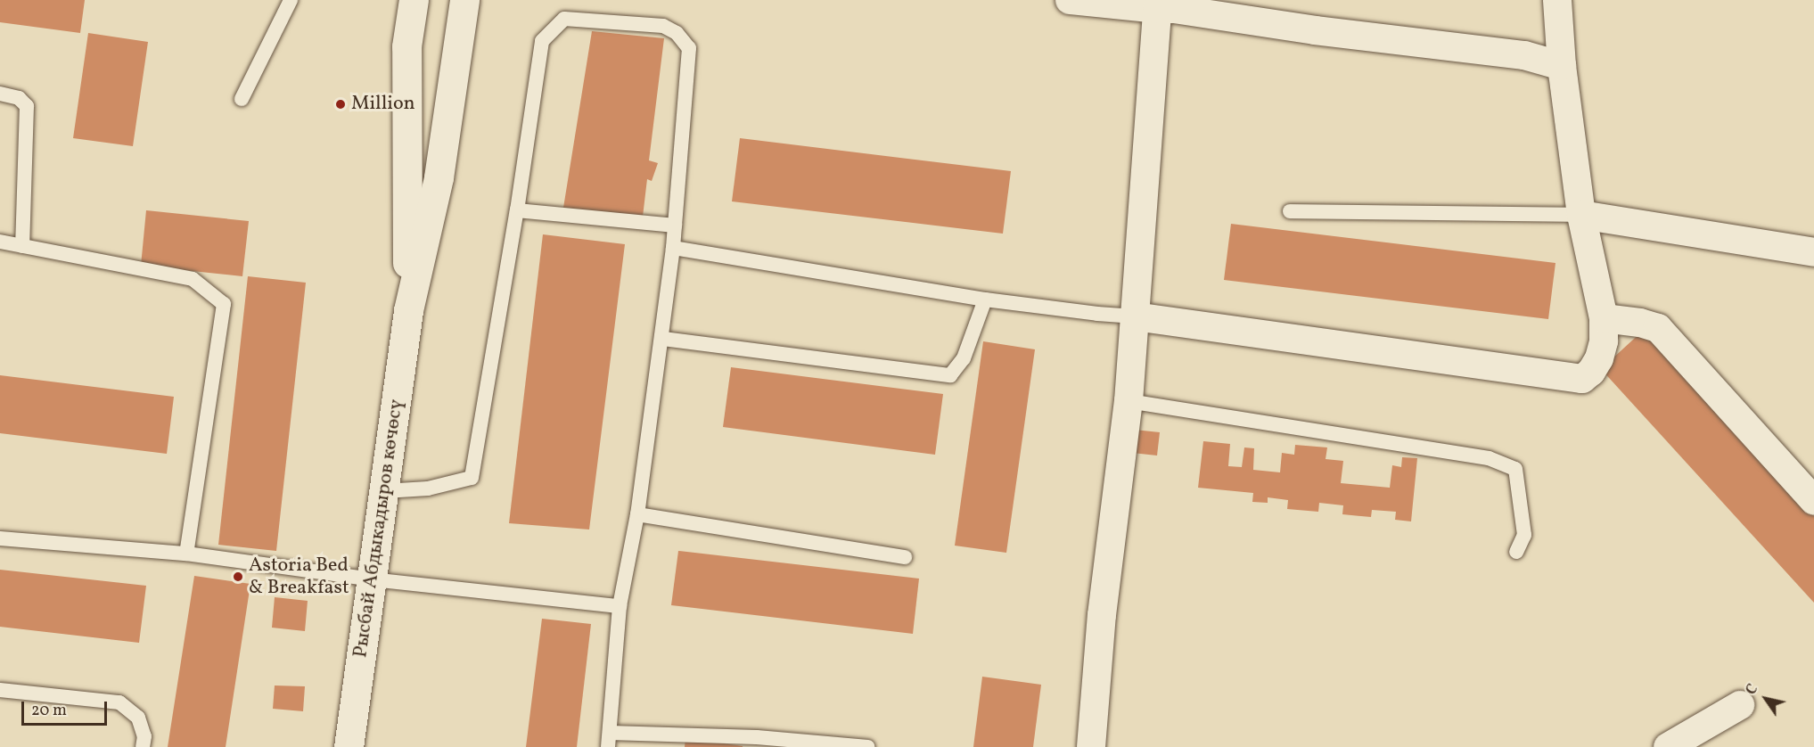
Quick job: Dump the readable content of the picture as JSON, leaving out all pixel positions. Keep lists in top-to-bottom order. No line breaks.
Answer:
{"streets":{"main road":["Рысбай Абдыкадыров көчөсү"]},"places":["Million","Astoria Bed & Breakfast"],"scale_bar":"20 m","north":"top left"}
